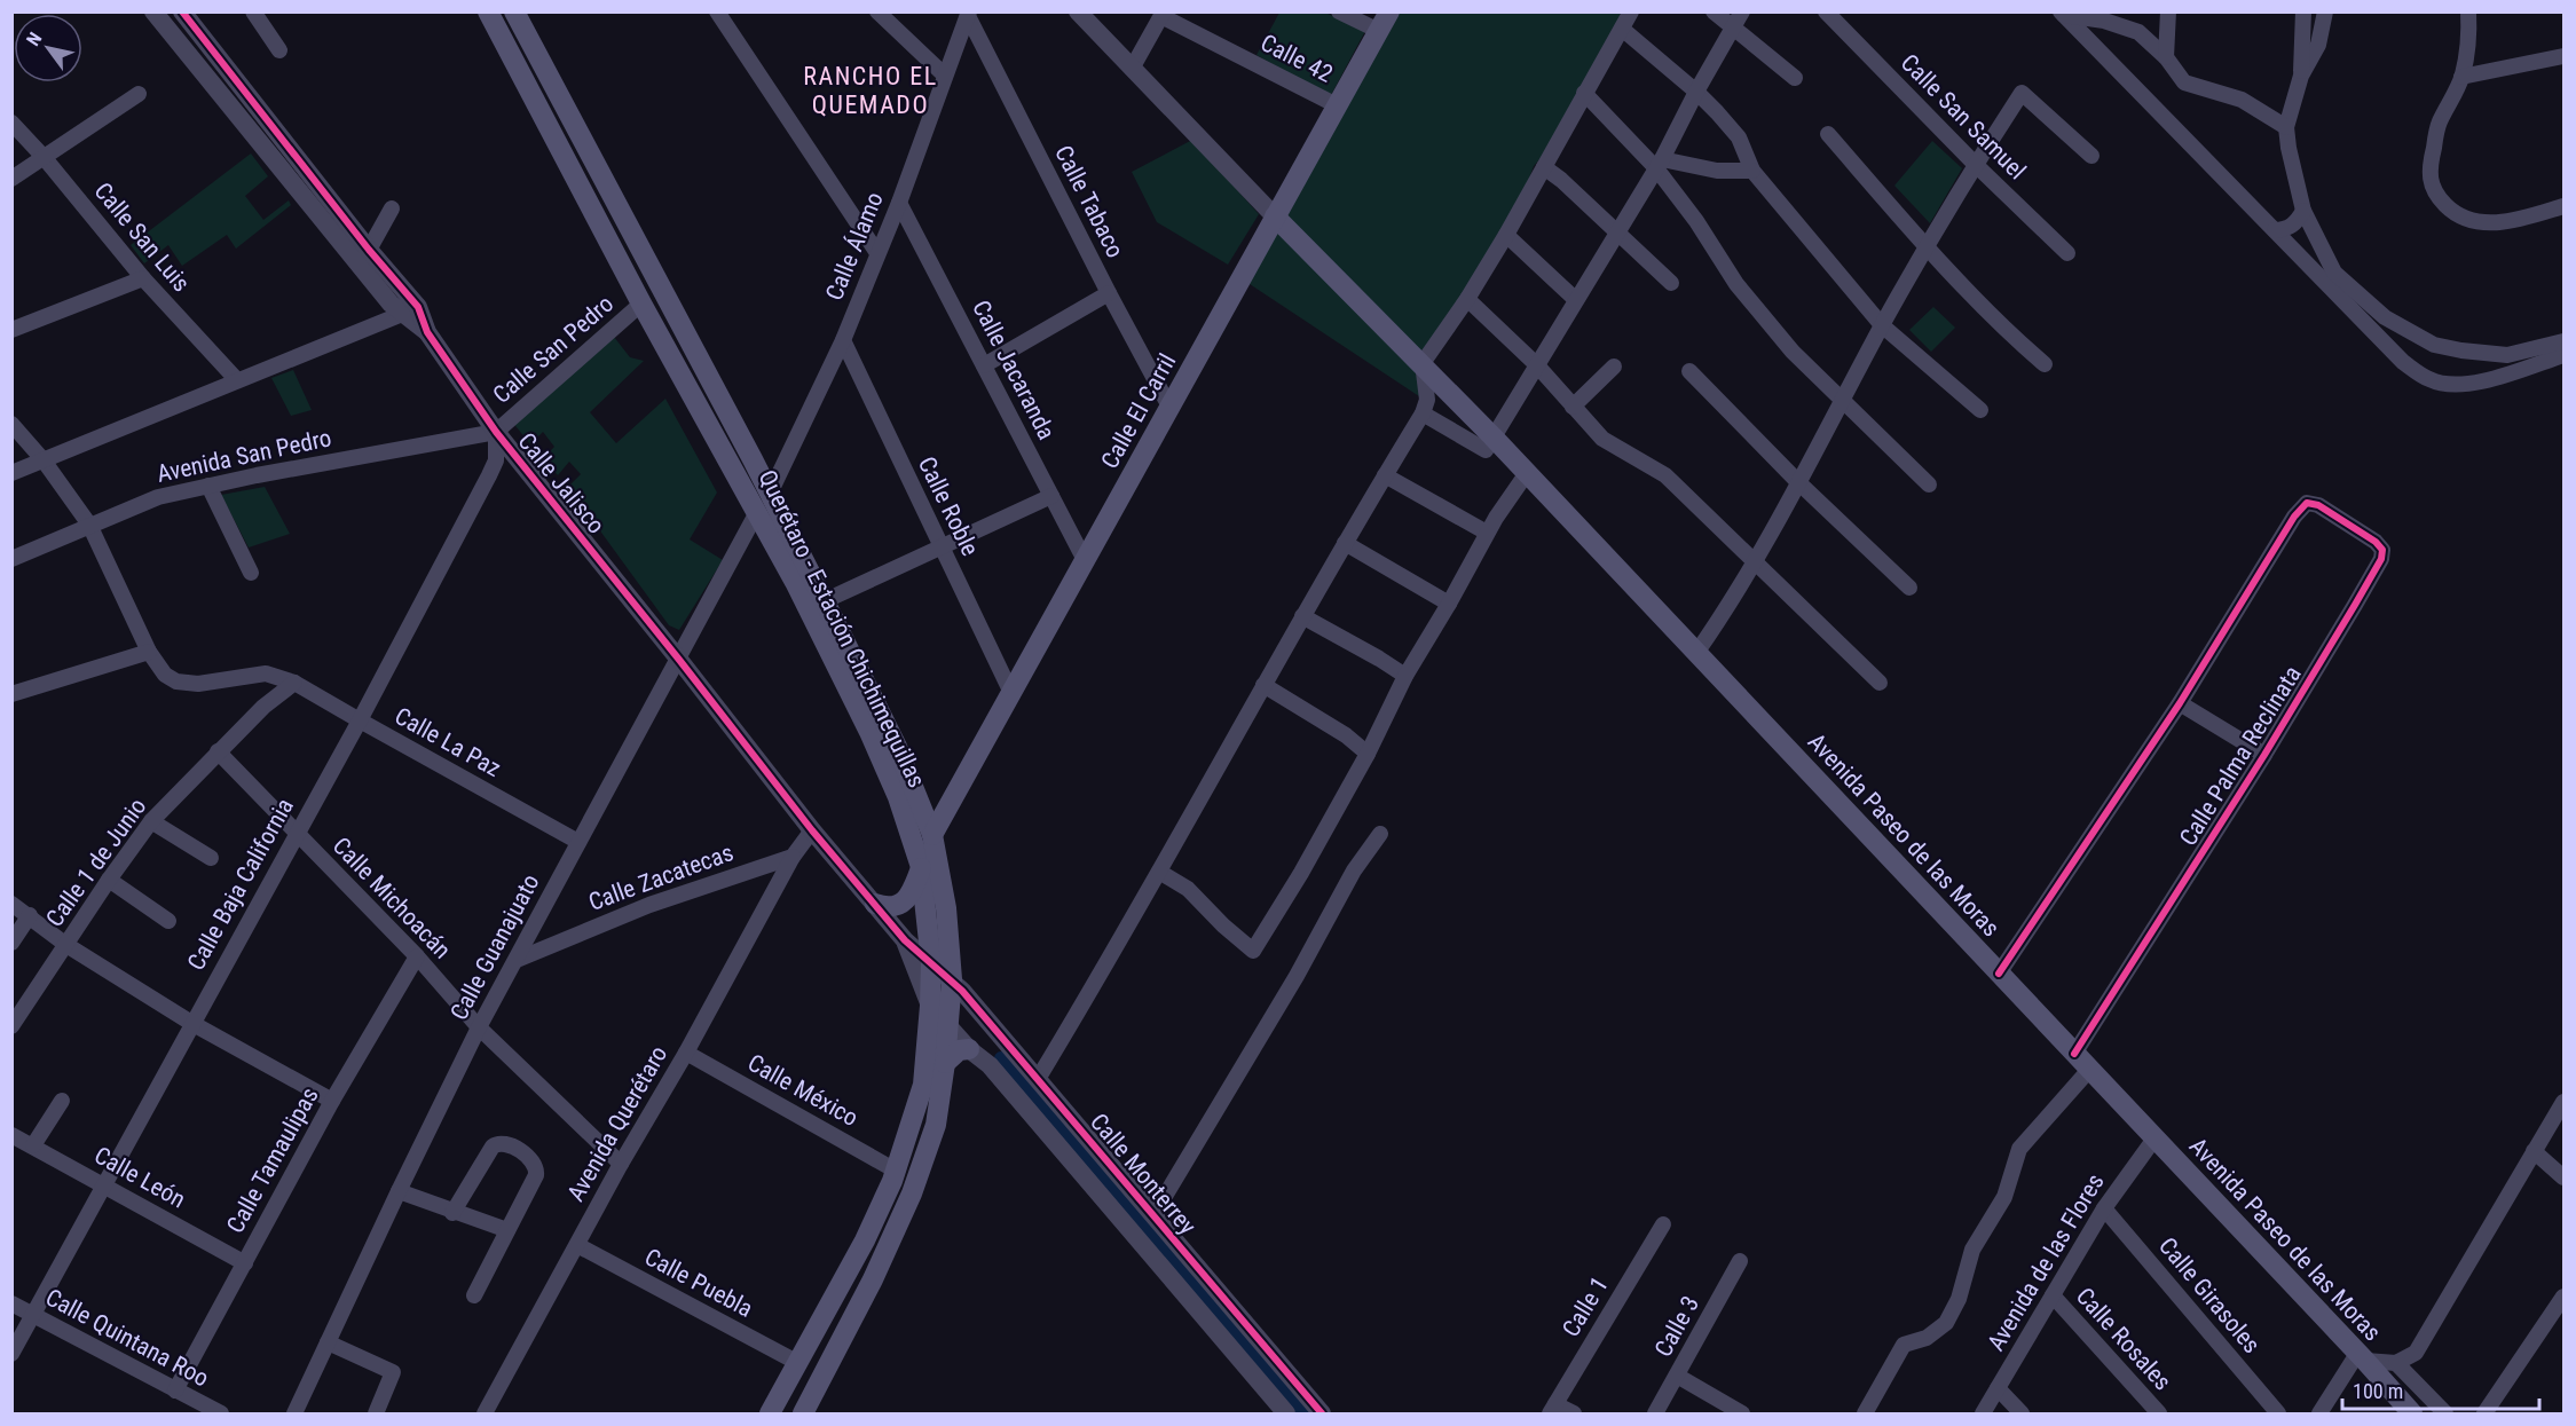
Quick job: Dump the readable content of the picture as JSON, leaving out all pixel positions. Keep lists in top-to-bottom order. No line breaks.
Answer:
{"streets":{"main road":["Calle El Carril","Querétaro - Estación Chichimequillas","Avenida Paseo de las Moras"],"street":["Calle 42","Calle San Samuel","Calle Tabaco","Calle San Luis","Calle Álamo","Calle San Pedro","Calle Jacaranda","Avenida San Pedro","Calle Jalisco","Calle Roble","Calle La Paz","Calle Palma Reclinata","Calle 1 de Junio","Calle Zacatecas","Calle Baja California","Calle Michoacán","Calle Guanajuato","Calle México","Avenida Querétaro","Calle Tamaulipas","Calle Monterrey","Calle León","Avenida de las Flores","Calle Puebla","Calle Girasoles","Calle 1","Calle 3","Calle Quintana Roo","Calle Rosales"]},"crossings":[["Calle 42","Calle El Carril"],["Calle Tabaco","Calle Álamo"],["Calle Tabaco","Calle El Carril"],["Calle Álamo","Calle Jacaranda"],["Calle Álamo","Calle Roble"],["Calle Álamo","Querétaro - Estación Chichimequillas"],["Calle San Pedro","Avenida San Pedro"],["Calle San Pedro","Calle Jalisco"],["Calle San Pedro","Querétaro - Estación Chichimequillas"],["Calle San Pedro","Calle Baja California"],["Calle Jacaranda","Calle El Carril"],["Calle El Carril","Calle Roble"],["Calle El Carril","Querétaro - Estación Chichimequillas"],["Calle El Carril","Avenida Paseo de las Moras"],["Avenida San Pedro","Calle Jalisco"],["Avenida San Pedro","Calle Baja California"],["Calle Jalisco","Querétaro - Estación Chichimequillas"],["Calle Jalisco","Calle Baja California"],["Calle Jalisco","Calle Guanajuato"],["Calle Jalisco","Calle Monterrey"],["Querétaro - Estación Chichimequillas","Calle Guanajuato"],["Querétaro - Estación Chichimequillas","Calle México"],["Querétaro - Estación Chichimequillas","Calle Monterrey"],["Querétaro - Estación Chichimequillas","Calle Puebla"],["Calle La Paz","Calle 1 de Junio"],["Calle La Paz","Calle Baja California"],["Calle La Paz","Calle Guanajuato"],["Calle Palma Reclinata","Avenida Paseo de las Moras"],["Avenida Paseo de las Moras","Avenida de las Flores"],["Calle 1 de Junio","Calle Michoacán"],["Calle Zacatecas","Calle Guanajuato"],["Calle Zacatecas","Avenida Querétaro"],["Calle Baja California","Calle Michoacán"],["Calle Baja California","Calle León"],["Calle Baja California","Calle Quintana Roo"],["Calle Michoacán","Calle Guanajuato"],["Calle Michoacán","Avenida Querétaro"],["Calle Michoacán","Calle Tamaulipas"],["Calle México","Avenida Querétaro"],["Avenida Querétaro","Calle Puebla"],["Calle Tamaulipas","Calle León"],["Calle Tamaulipas","Calle Quintana Roo"],["Avenida de las Flores","Calle Girasoles"],["Avenida de las Flores","Calle Rosales"]],"districts":["RANCHO EL QUEMADO"],"scale_bar":"100 m","north":"top left"}
